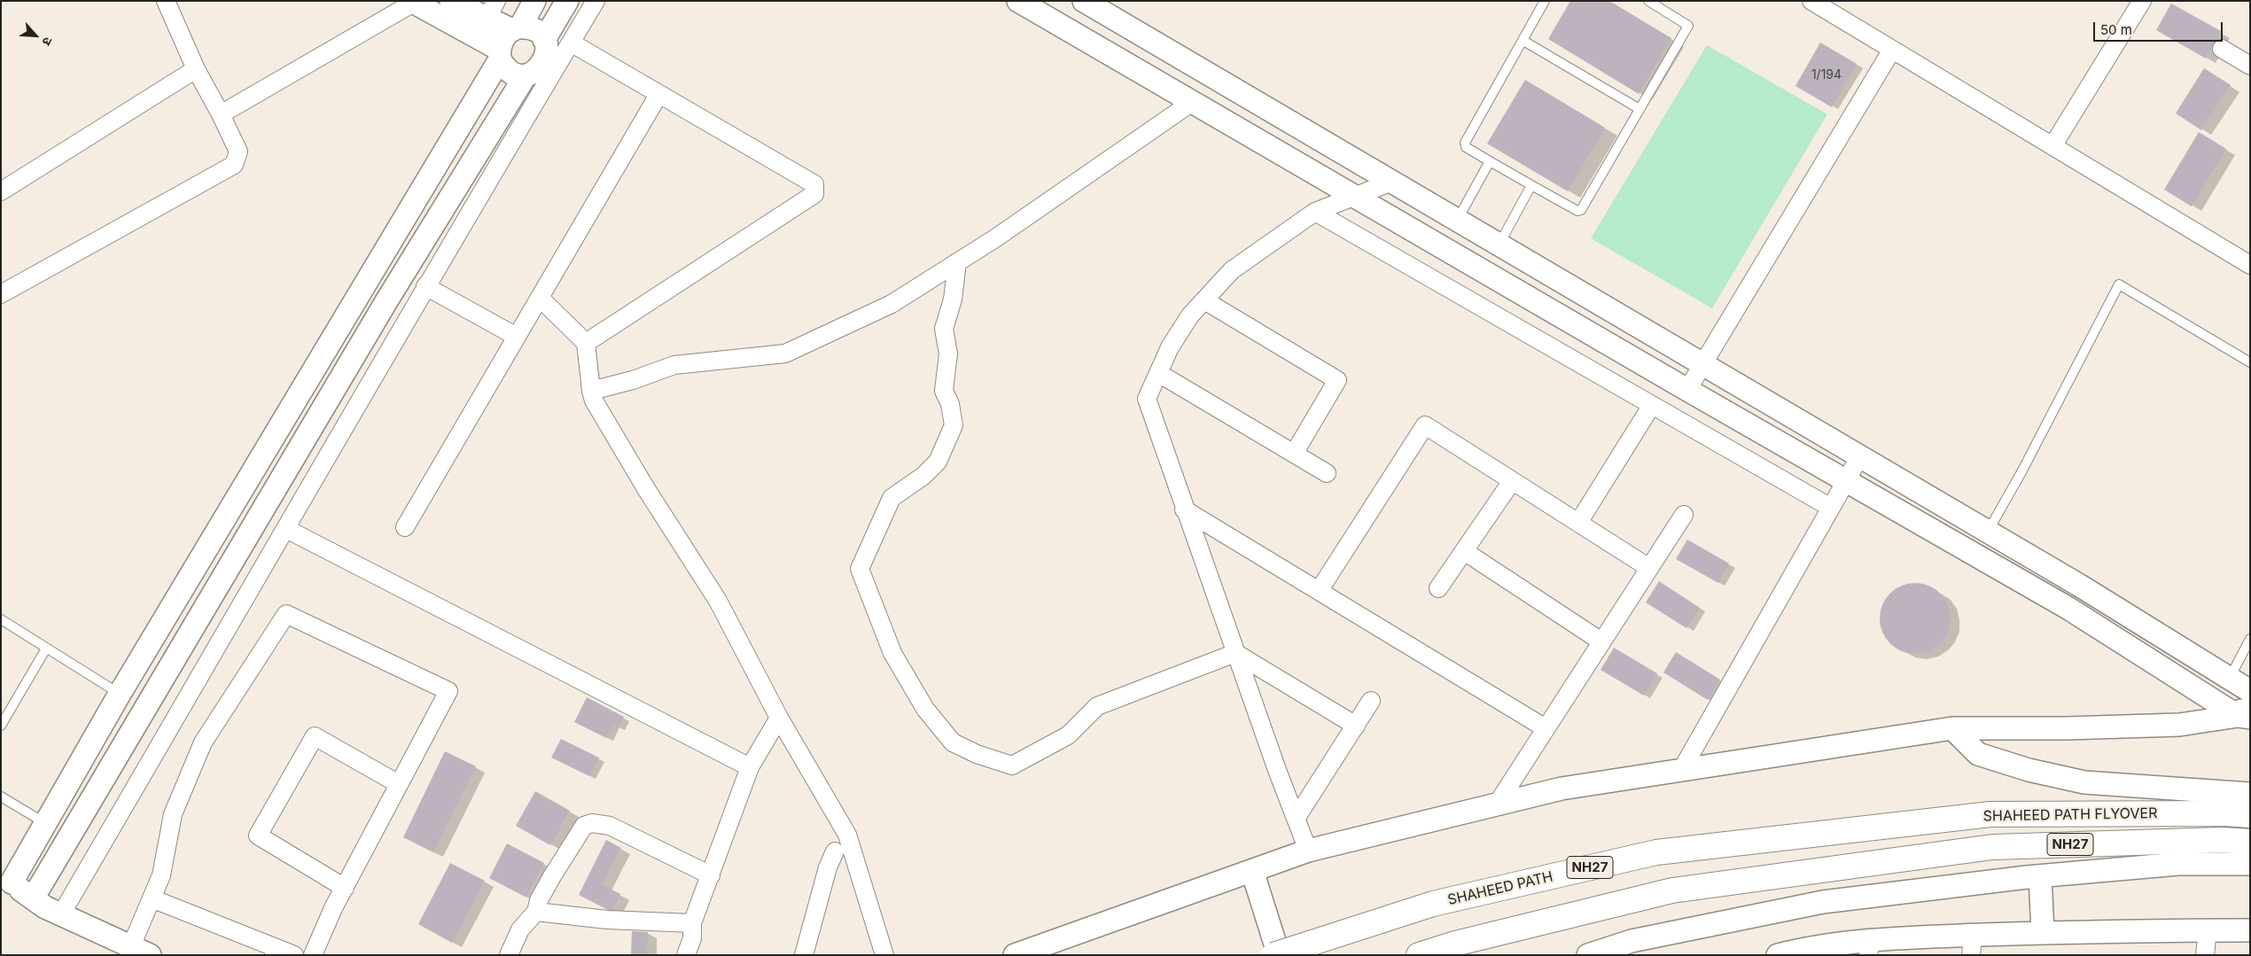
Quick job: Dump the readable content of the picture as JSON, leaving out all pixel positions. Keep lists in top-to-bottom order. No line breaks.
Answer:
{"streets":{"highway":["SHAHEED PATH FLYOVER","NH27","SHAHEED PATH"]},"crossings":[["SHAHEED PATH FLYOVER","SHAHEED PATH"]],"house_numbers":["1/194"],"scale_bar":"50 m","north":"bottom right"}
